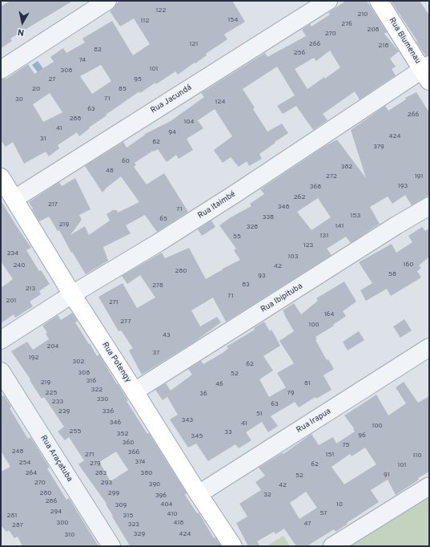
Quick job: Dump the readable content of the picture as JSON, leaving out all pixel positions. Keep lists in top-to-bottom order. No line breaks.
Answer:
{"streets":{"main road":["Rua Blumenau","Rua Potengy"],"street":["Rua Jacundá","Rua Itaimbé","Rua Ibipituba","Rua Irapua","Rua Araçatuba"]},"crossings":[["Rua Blumenau","Rua Itaimbé"],["Rua Jacundá","Rua Potengy"],["Rua Itaimbé","Rua Potengy"],["Rua Ibipituba","Rua Potengy"],["Rua Potengy","Rua Irapua"]],"house_numbers":["122","210","154","112","276","208","270","121","266","218","82","256","74","101","308","27","95","20","85","71","30","124","63","266","288","104","41","94","424","31","82","379","60","382","48","272","191","193","368","262","217","348","71","153","338","65","219","141","328","131","55","123","234","103","160","240","42","280","58","93","83","278","213","71","201","271","164","277","100","43","204","37","192","302","62","308","52","316","219","81","46","322","225","79","36","330","233","63","239","336","51","343","346","41","100","255","33","352","96","345","360","75","248","366","271","151","110","374","254","279","62","101","264","283","380","91","52","270","293","390","42","280","299","32","396","286","404","10","309","294","57","410","281","315","300","418","47","323","287","329","424","310"],"north":"bottom"}
